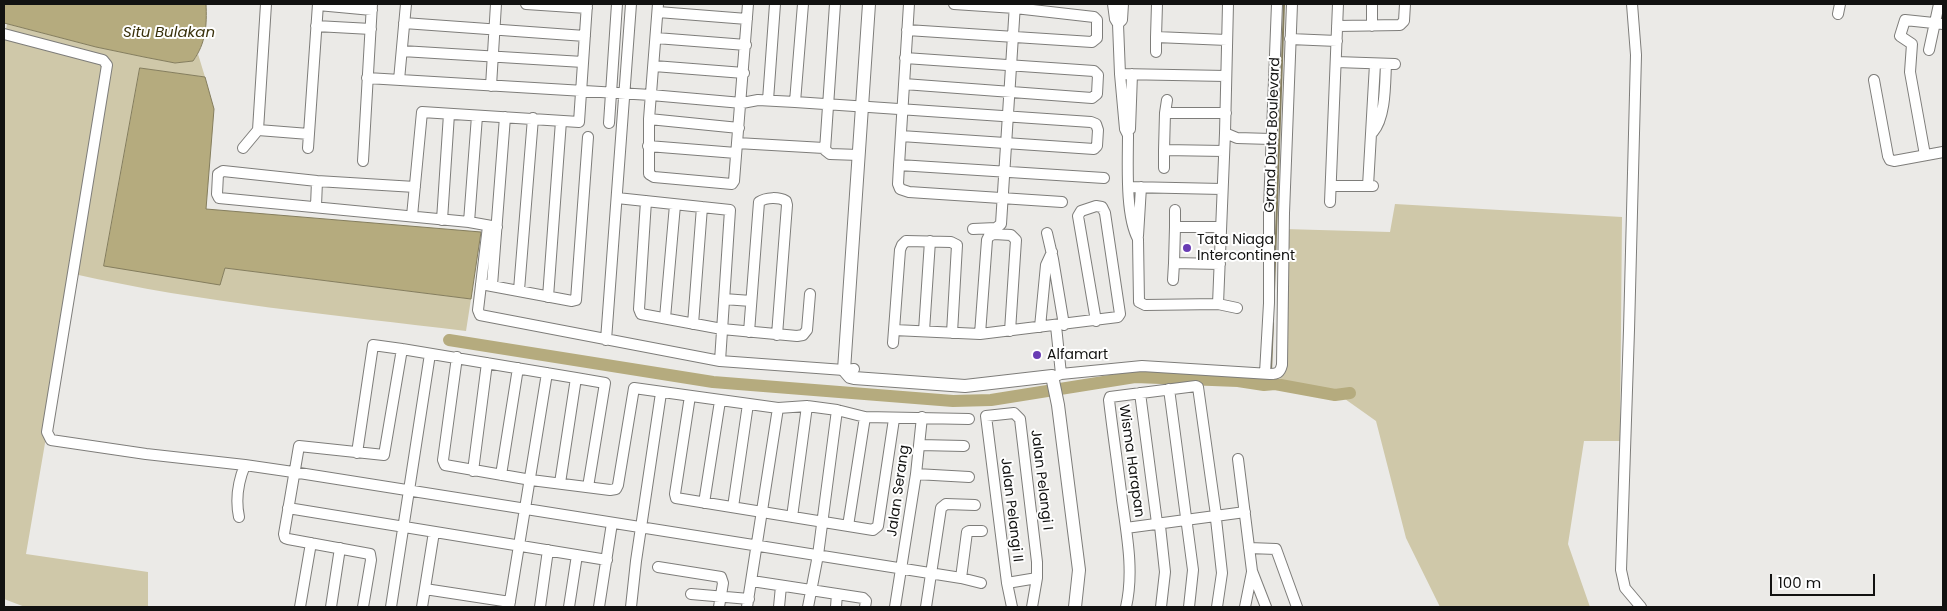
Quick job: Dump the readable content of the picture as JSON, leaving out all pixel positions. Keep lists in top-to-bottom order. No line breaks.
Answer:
{"streets":{"street":["Grand Duta Boulevard","Wisma Harapan","Jalan Pelangi I","Jalan Serang","Jalan Pelangi II"]},"crossings":[["Jalan Pelangi I","Jalan Pelangi II"]],"water":["Situ Bulakan"],"places":["Tata Niaga Intercontinent","Alfamart"],"scale_bar":"100 m"}
